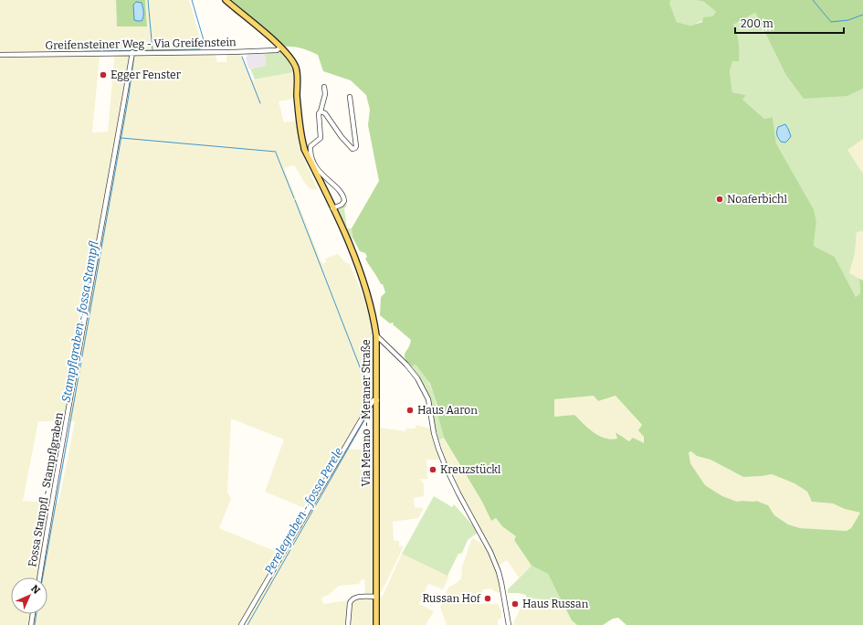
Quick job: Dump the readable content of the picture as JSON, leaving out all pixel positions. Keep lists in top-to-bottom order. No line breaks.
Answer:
{"streets":{"main road":["Via Merano - Meraner Straße"],"street":["Greifensteiner Weg - Via Greifenstein","Fossa Stampfl - Stampflgraben"]},"crossings":[["Greifensteiner Weg - Via Greifenstein","Via Merano - Meraner Straße"],["Greifensteiner Weg - Via Greifenstein","Fossa Stampfl - Stampflgraben"]],"water":["Stampflgraben - fossa Stampfl","Perelegraben - fossa Perele"],"places":["Egger Fenster","Noaferbichl","Haus Aaron","Kreuzstückl","Russan Hof","Haus Russan"],"scale_bar":"200 m","north":"top right"}
